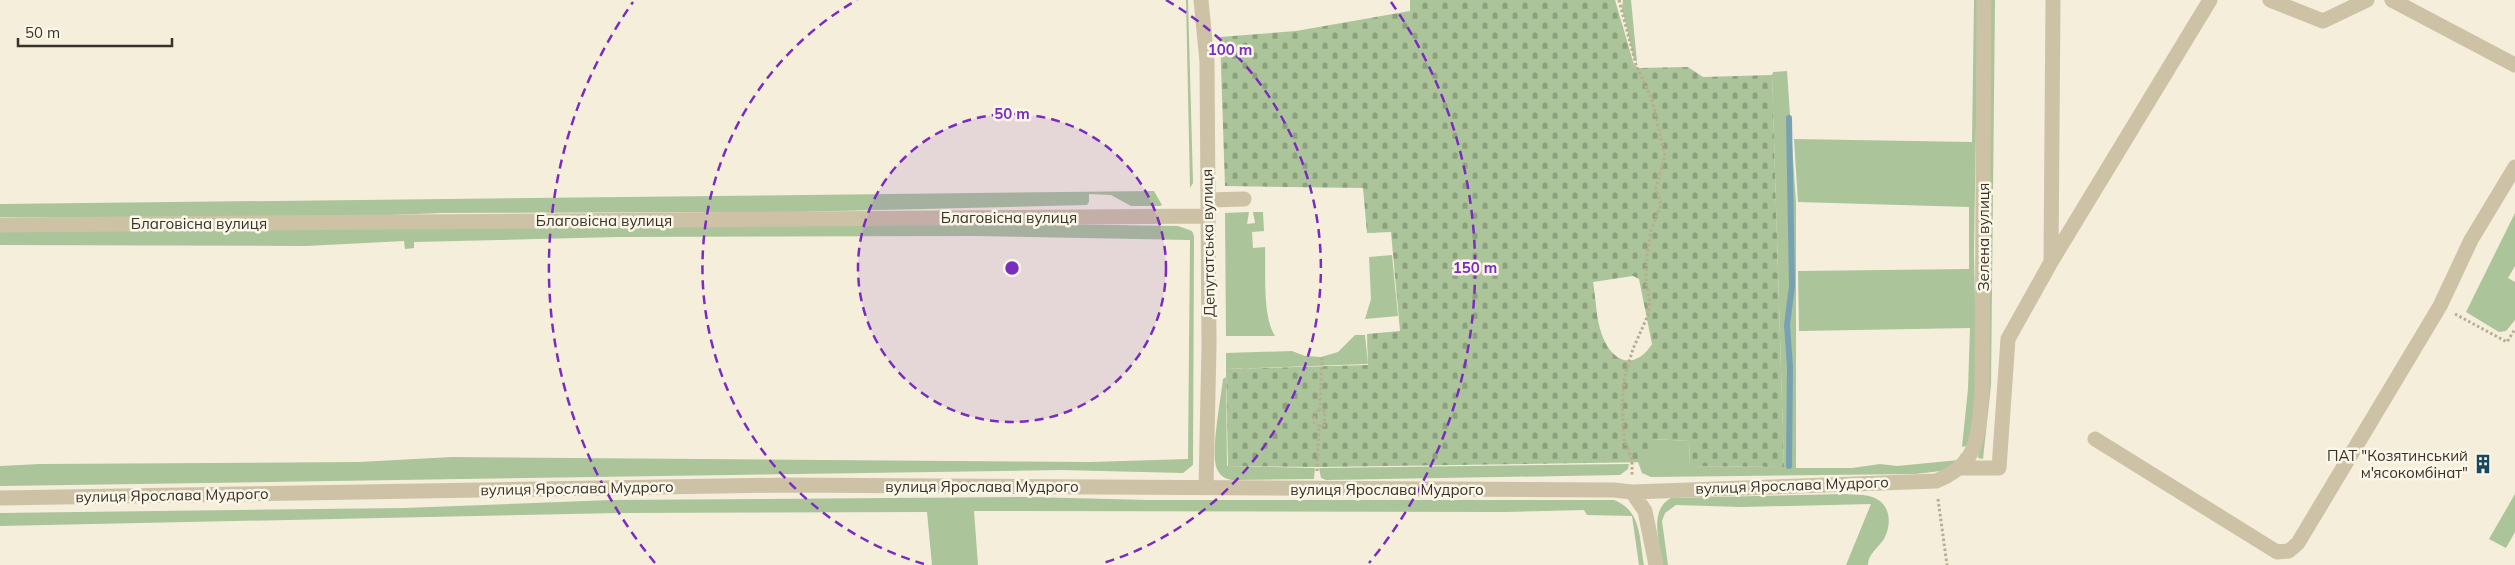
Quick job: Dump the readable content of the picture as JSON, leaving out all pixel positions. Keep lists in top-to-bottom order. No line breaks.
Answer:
{"streets":{"street":["Благовісна вулиця","Зелена вулиця","Депутатська вулиця","вулиця Ярослава Мудрого"]},"crossings":[["Благовісна вулиця","Депутатська вулиця"],["Зелена вулиця","вулиця Ярослава Мудрого"],["Депутатська вулиця","вулиця Ярослава Мудрого"]],"places":{"building":["ПАТ \"Козятинський м'ясокомбінат\""]},"scale_bar":"50 m","rings":["100 m","50 m","150 m"]}
